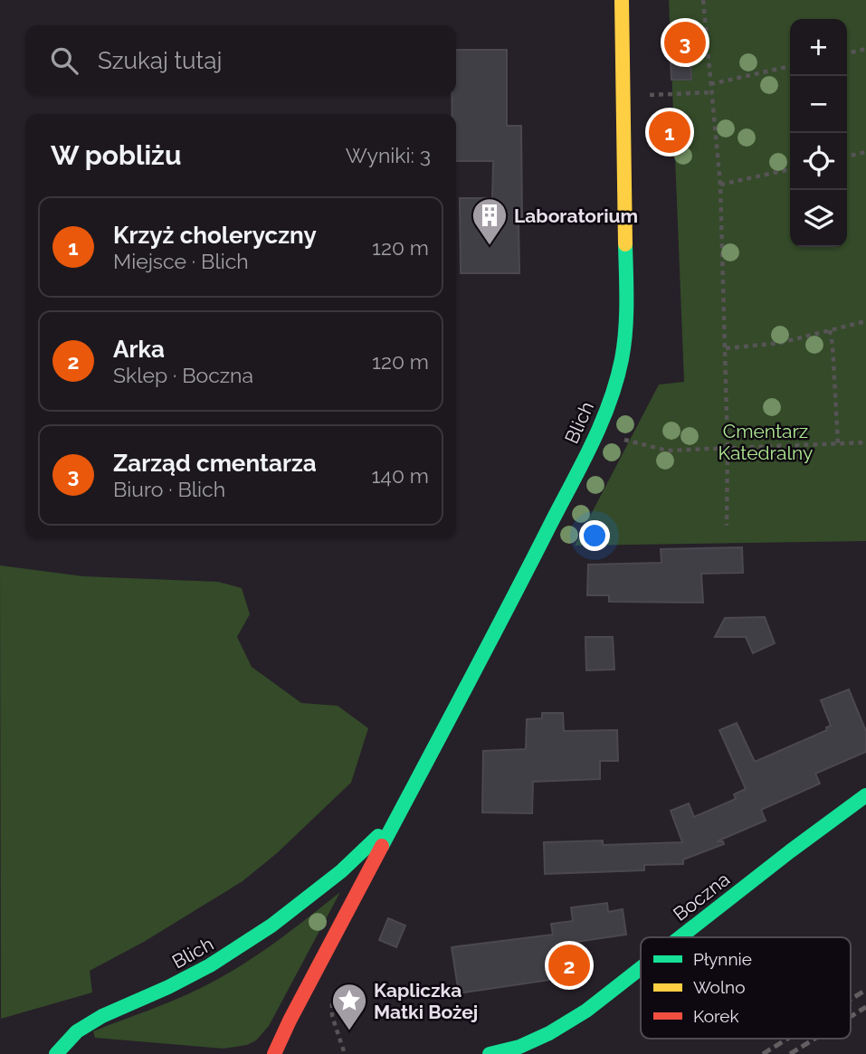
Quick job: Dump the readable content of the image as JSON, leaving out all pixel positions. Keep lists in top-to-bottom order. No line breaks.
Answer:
{"streets":{"street":["Blich","Boczna"]},"parks":["Cmentarz Katedralny"],"places":{"building":["Laboratorium"],"place":["Kapliczka Matki Bożej"]},"legend":["Płynnie","Wolno","Korek"],"page":{"pins":["3","1","2"],"map_buttons":["+","−"],"search":"Szukaj tutaj","heading":["W pobliżu","Wyniki: 3"],"list":[{"mark":"1","name":"Krzyż choleryczny","note":"Miejsce · Blich","value":"120 m"},{"mark":"2","name":"Arka","note":"Sklep · Boczna","value":"120 m"},{"mark":"3","name":"Zarząd cmentarza","note":"Biuro · Blich","value":"140 m"}]}}
